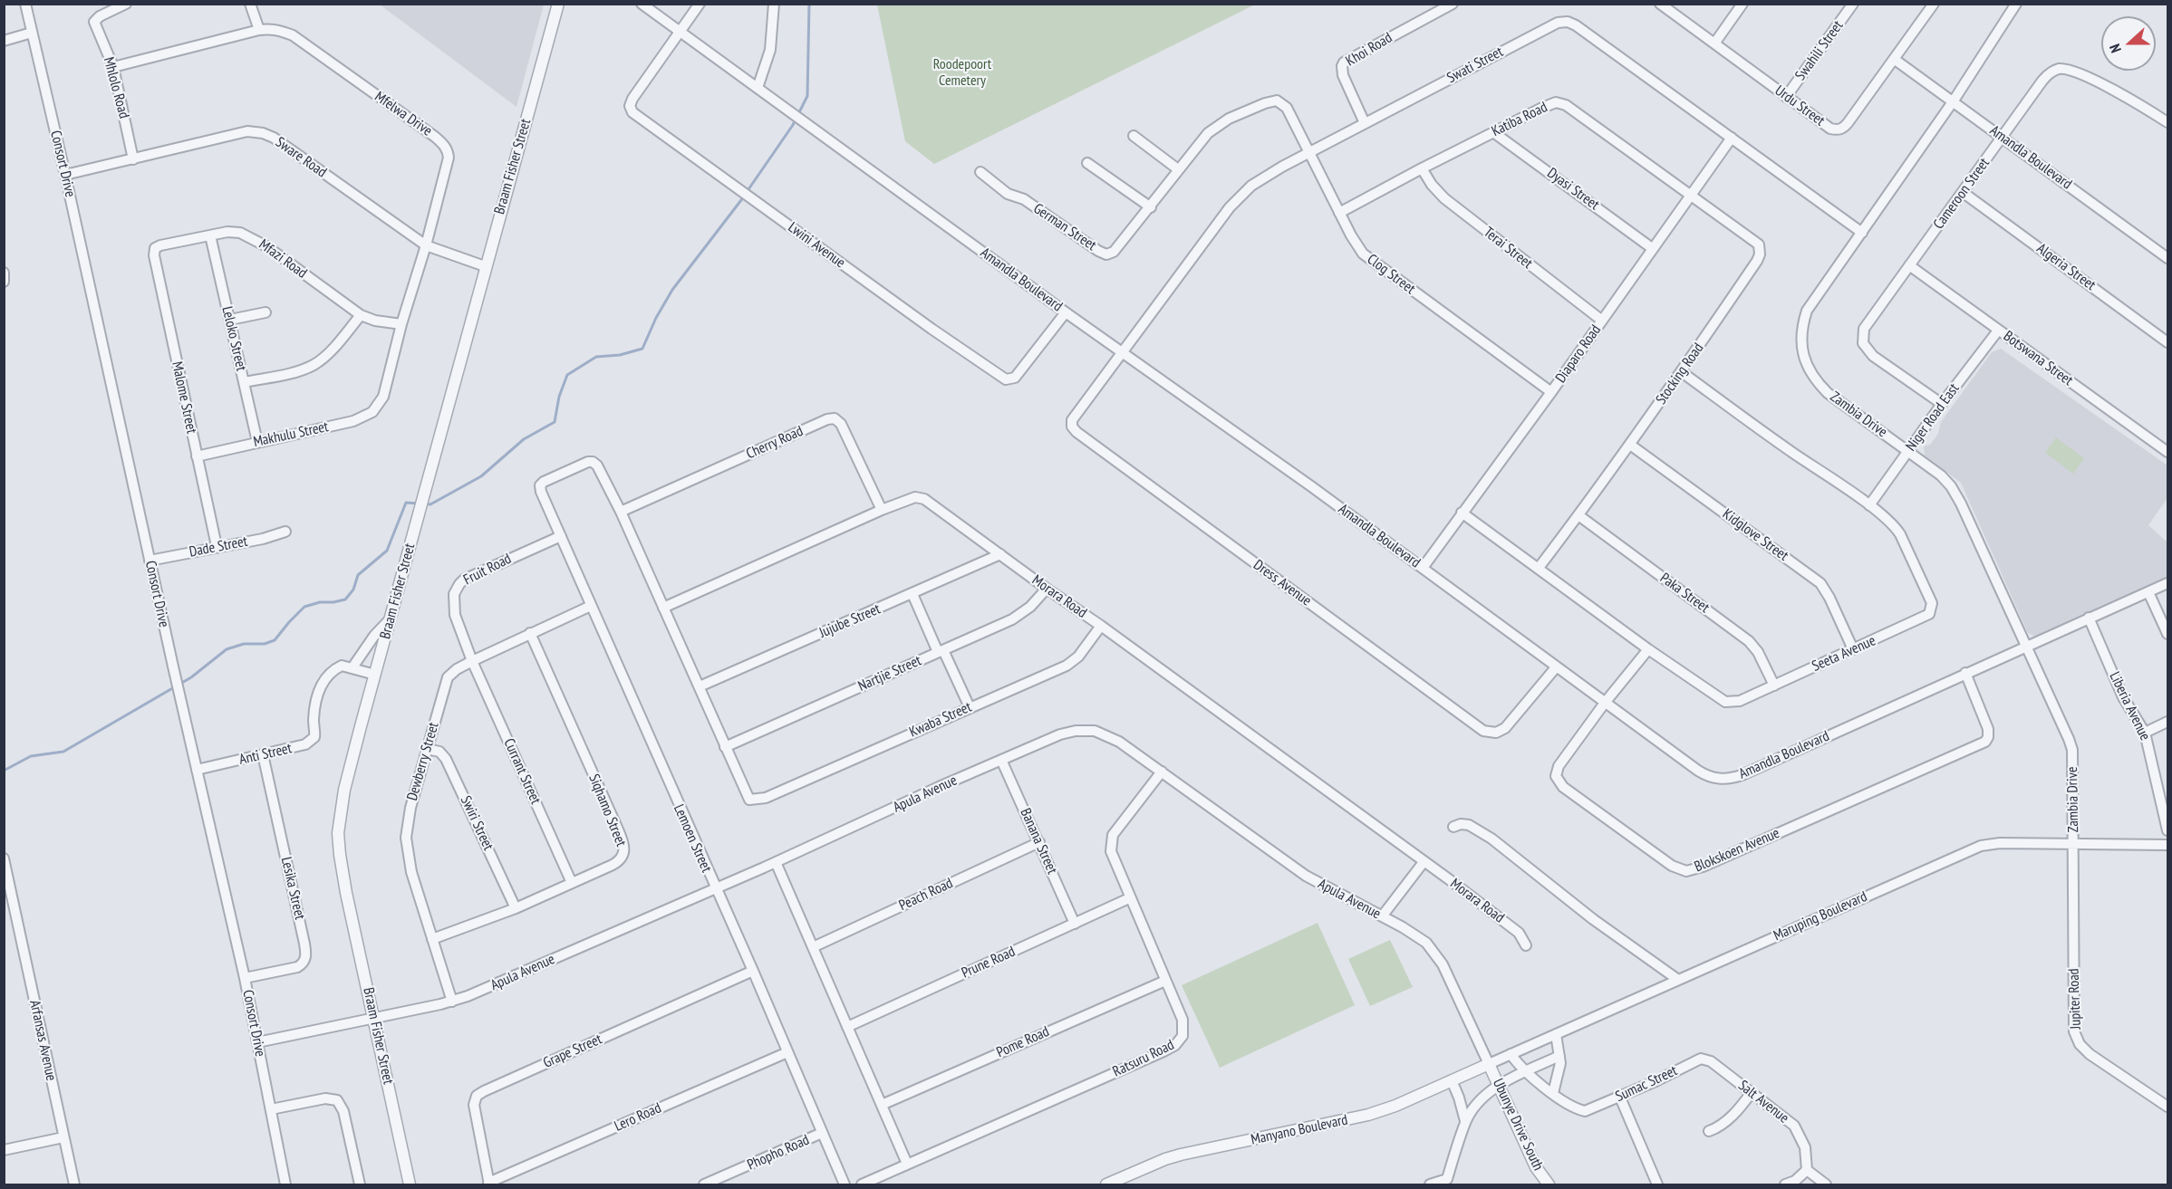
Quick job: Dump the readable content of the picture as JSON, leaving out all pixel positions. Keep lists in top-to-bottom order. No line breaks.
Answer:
{"streets":{"street":["Khoi Road","Swahili Street","Swati Street","Mhlolo Road","Urdu Street","Mfelwa Drive","Katiba Road","Sware Road","Amandla Boulevard","Consort Drive","Braam Fisher Street","Dyasi Street","Cameroon Street","German Street","Lwini Avenue","Terai Street","Mfazi Road","Algeria Street","Clog Street","Leloko Street","Diaparo Road","Botswana Street","Stocking Road","Malome Street","Zambia Drive","Niger Road East","Makhulu Street","Cherry Road","Kidglove Street","Dade Street","Fruit Road","Dress Avenue","Paka Street","Morara Road","Jujube Street","Seeta Avenue","Nartjie Street","Liberia Avenue","Kwaba Street","Anti Street","Dewberry Street","Currant Street","Apula Avenue","Siqhamo Street","Swiri Street","Lemoen Street","Banana Street","Blokskoen Avenue","Lesika Street","Peach Road","Maruping Boulevard","Prune Road","Jupiter Road","Arfansas Avenue","Pome Road","Grape Street","Ratsuru Road","Sumac Street","Salt Avenue","Lero Road","Ubunye Drive South","Manyano Boulevard","Phopho Road"]},"crossings":[["Khoi Road","Swati Street"],["Swahili Street","Urdu Street"],["Swati Street","Amandla Boulevard"],["Swati Street","Clog Street"],["Swati Street","Diaparo Road"],["Swati Street","Zambia Drive"],["Swati Street","Dress Avenue"],["Mhlolo Road","Mfelwa Drive"],["Mhlolo Road","Sware Road"],["Urdu Street","Amandla Boulevard"],["Mfelwa Drive","Sware Road"],["Mfelwa Drive","Mfazi Road"],["Mfelwa Drive","Makhulu Street"],["Katiba Road","Dyasi Street"],["Katiba Road","Terai Street"],["Katiba Road","Clog Street"],["Katiba Road","Diaparo Road"],["Katiba Road","Stocking Road"],["Sware Road","Consort Drive"],["Sware Road","Braam Fisher Street"],["Amandla Boulevard","Cameroon Street"],["Amandla Boulevard","Lwini Avenue"],["Amandla Boulevard","Diaparo Road"],["Amandla Boulevard","Zambia Drive"],["Amandla Boulevard","Dress Avenue"],["Amandla Boulevard","Liberia Avenue"],["Amandla Boulevard","Blokskoen Avenue"],["Consort Drive","Dade Street"],["Consort Drive","Anti Street"],["Consort Drive","Apula Avenue"],["Consort Drive","Lesika Street"],["Braam Fisher Street","Apula Avenue"],["Dyasi Street","Diaparo Road"],["Cameroon Street","Algeria Street"],["Cameroon Street","Botswana Street"],["Cameroon Street","Niger Road East"],["German Street","Clog Street"],["Terai Street","Diaparo Road"],["Mfazi Road","Leloko Street"],["Mfazi Road","Malome Street"],["Clog Street","Diaparo Road"],["Leloko Street","Makhulu Street"],["Diaparo Road","Stocking Road"],["Diaparo Road","Seeta Avenue"],["Botswana Street","Niger Road East"],["Stocking Road","Kidglove Street"],["Stocking Road","Paka Street"],["Stocking Road","Seeta Avenue"],["Malome Street","Makhulu Street"],["Malome Street","Dade Street"],["Zambia Drive","Niger Road East"],["Zambia Drive","Maruping Boulevard"],["Zambia Drive","Jupiter Road"],["Niger Road East","Seeta Avenue"],["Cherry Road","Morara Road"],["Cherry Road","Lemoen Street"],["Kidglove Street","Seeta Avenue"],["Fruit Road","Dewberry Street"],["Fruit Road","Currant Street"],["Fruit Road","Lemoen Street"],["Paka Street","Seeta Avenue"],["Morara Road","Jujube Street"],["Morara Road","Nartjie Street"],["Morara Road","Kwaba Street"],["Seeta Avenue","Blokskoen Avenue"],["Nartjie Street","Kwaba Street"],["Anti Street","Lesika Street"],["Dewberry Street","Currant Street"],["Dewberry Street","Apula Avenue"],["Dewberry Street","Siqhamo Street"],["Dewberry Street","Swiri Street"],["Dewberry Street","Lemoen Street"],["Currant Street","Siqhamo Street"],["Apula Avenue","Lemoen Street"],["Apula Avenue","Banana Street"],["Apula Avenue","Maruping Boulevard"],["Apula Avenue","Ratsuru Road"],["Apula Avenue","Ubunye Drive South"],["Apula Avenue","Manyano Boulevard"],["Siqhamo Street","Swiri Street"],["Lemoen Street","Grape Street"],["Lemoen Street","Lero Road"],["Lemoen Street","Phopho Road"],["Banana Street","Peach Road"],["Banana Street","Prune Road"],["Maruping Boulevard","Jupiter Road"],["Maruping Boulevard","Ubunye Drive South"],["Maruping Boulevard","Manyano Boulevard"],["Prune Road","Ratsuru Road"],["Pome Road","Ratsuru Road"],["Grape Street","Lero Road"],["Sumac Street","Salt Avenue"],["Ubunye Drive South","Manyano Boulevard"]],"parks":["Roodepoort Cemetery"],"north":"left"}
